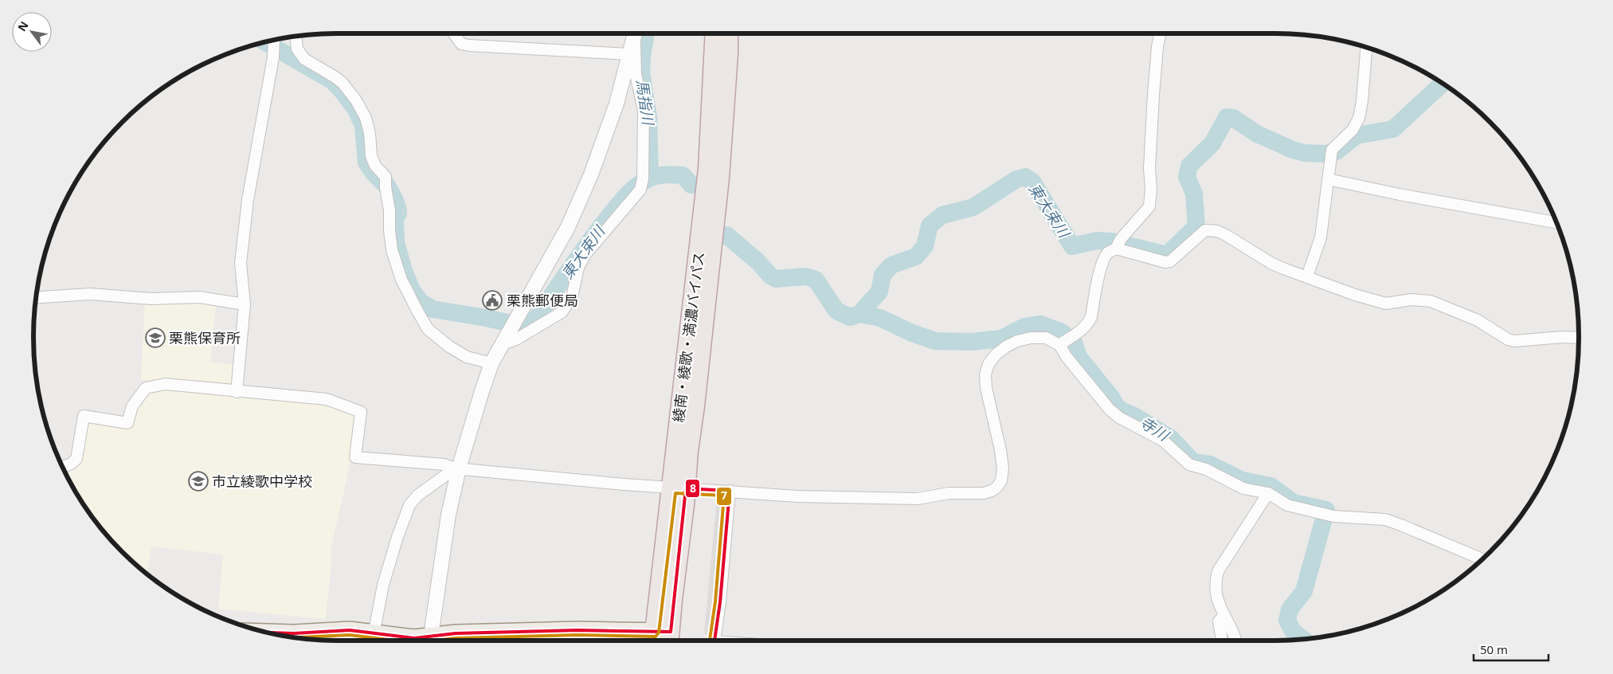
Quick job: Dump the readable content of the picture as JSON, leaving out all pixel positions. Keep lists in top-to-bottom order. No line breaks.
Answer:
{"streets":{"highway":["綾南・綾歌・満濃バイパス"]},"water":["馬指川","東大束川","寺川"],"places":{"public building":["栗熊郵便局"],"school or university":["栗熊保育所","市立綾歌中学校"]},"lines":["transit line 8","transit line 7"],"scale_bar":"50 m","north":"top left"}
